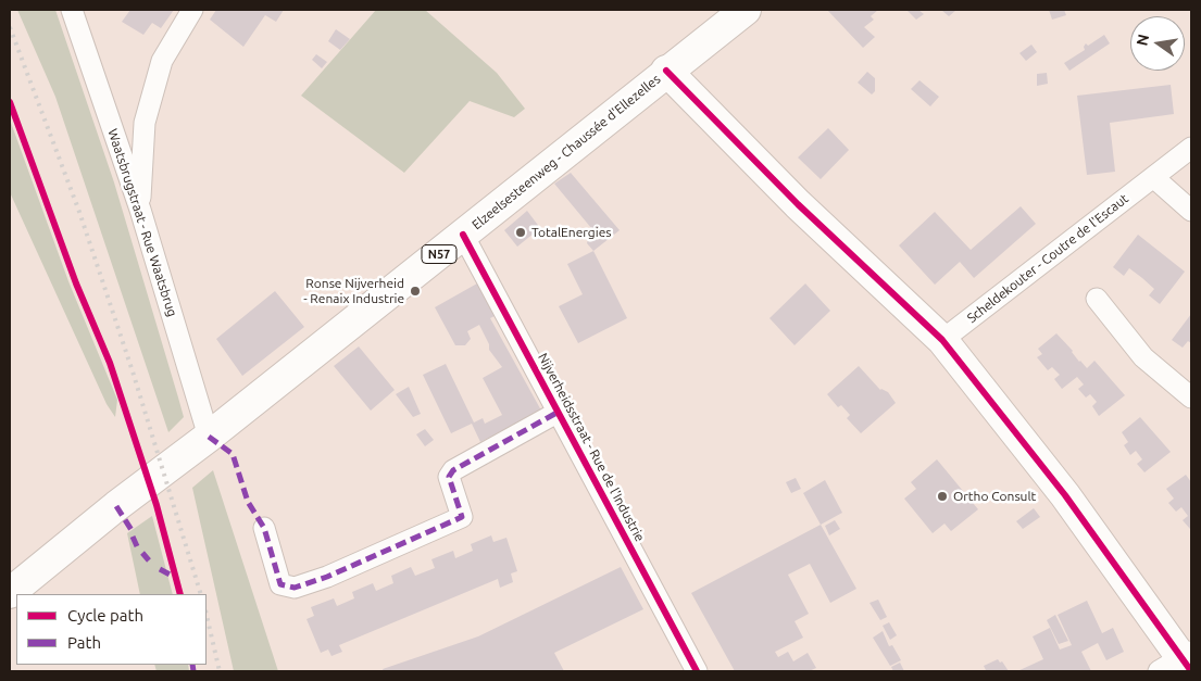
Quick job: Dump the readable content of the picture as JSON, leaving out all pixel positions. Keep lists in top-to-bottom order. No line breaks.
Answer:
{"streets":{"main road":["Elzeelsesteenweg - Chaussée d'Ellezelles","N57"],"street":["Waatsbrugstraat - Rue Waatsbrug","Scheldekouter - Coutre de l'Escaut","Nijverheidsstraat - Rue de l'Industrie"]},"crossings":[["Elzeelsesteenweg - Chaussée d'Ellezelles","Waatsbrugstraat - Rue Waatsbrug"],["Elzeelsesteenweg - Chaussée d'Ellezelles","N57"],["Elzeelsesteenweg - Chaussée d'Ellezelles","Nijverheidsstraat - Rue de l'Industrie"],["Waatsbrugstraat - Rue Waatsbrug","N57"]],"places":["TotalEnergies","Ronse Nijverheid - Renaix Industrie","Ortho Consult"],"legend":["Cycle path","Path"],"north":"left"}
